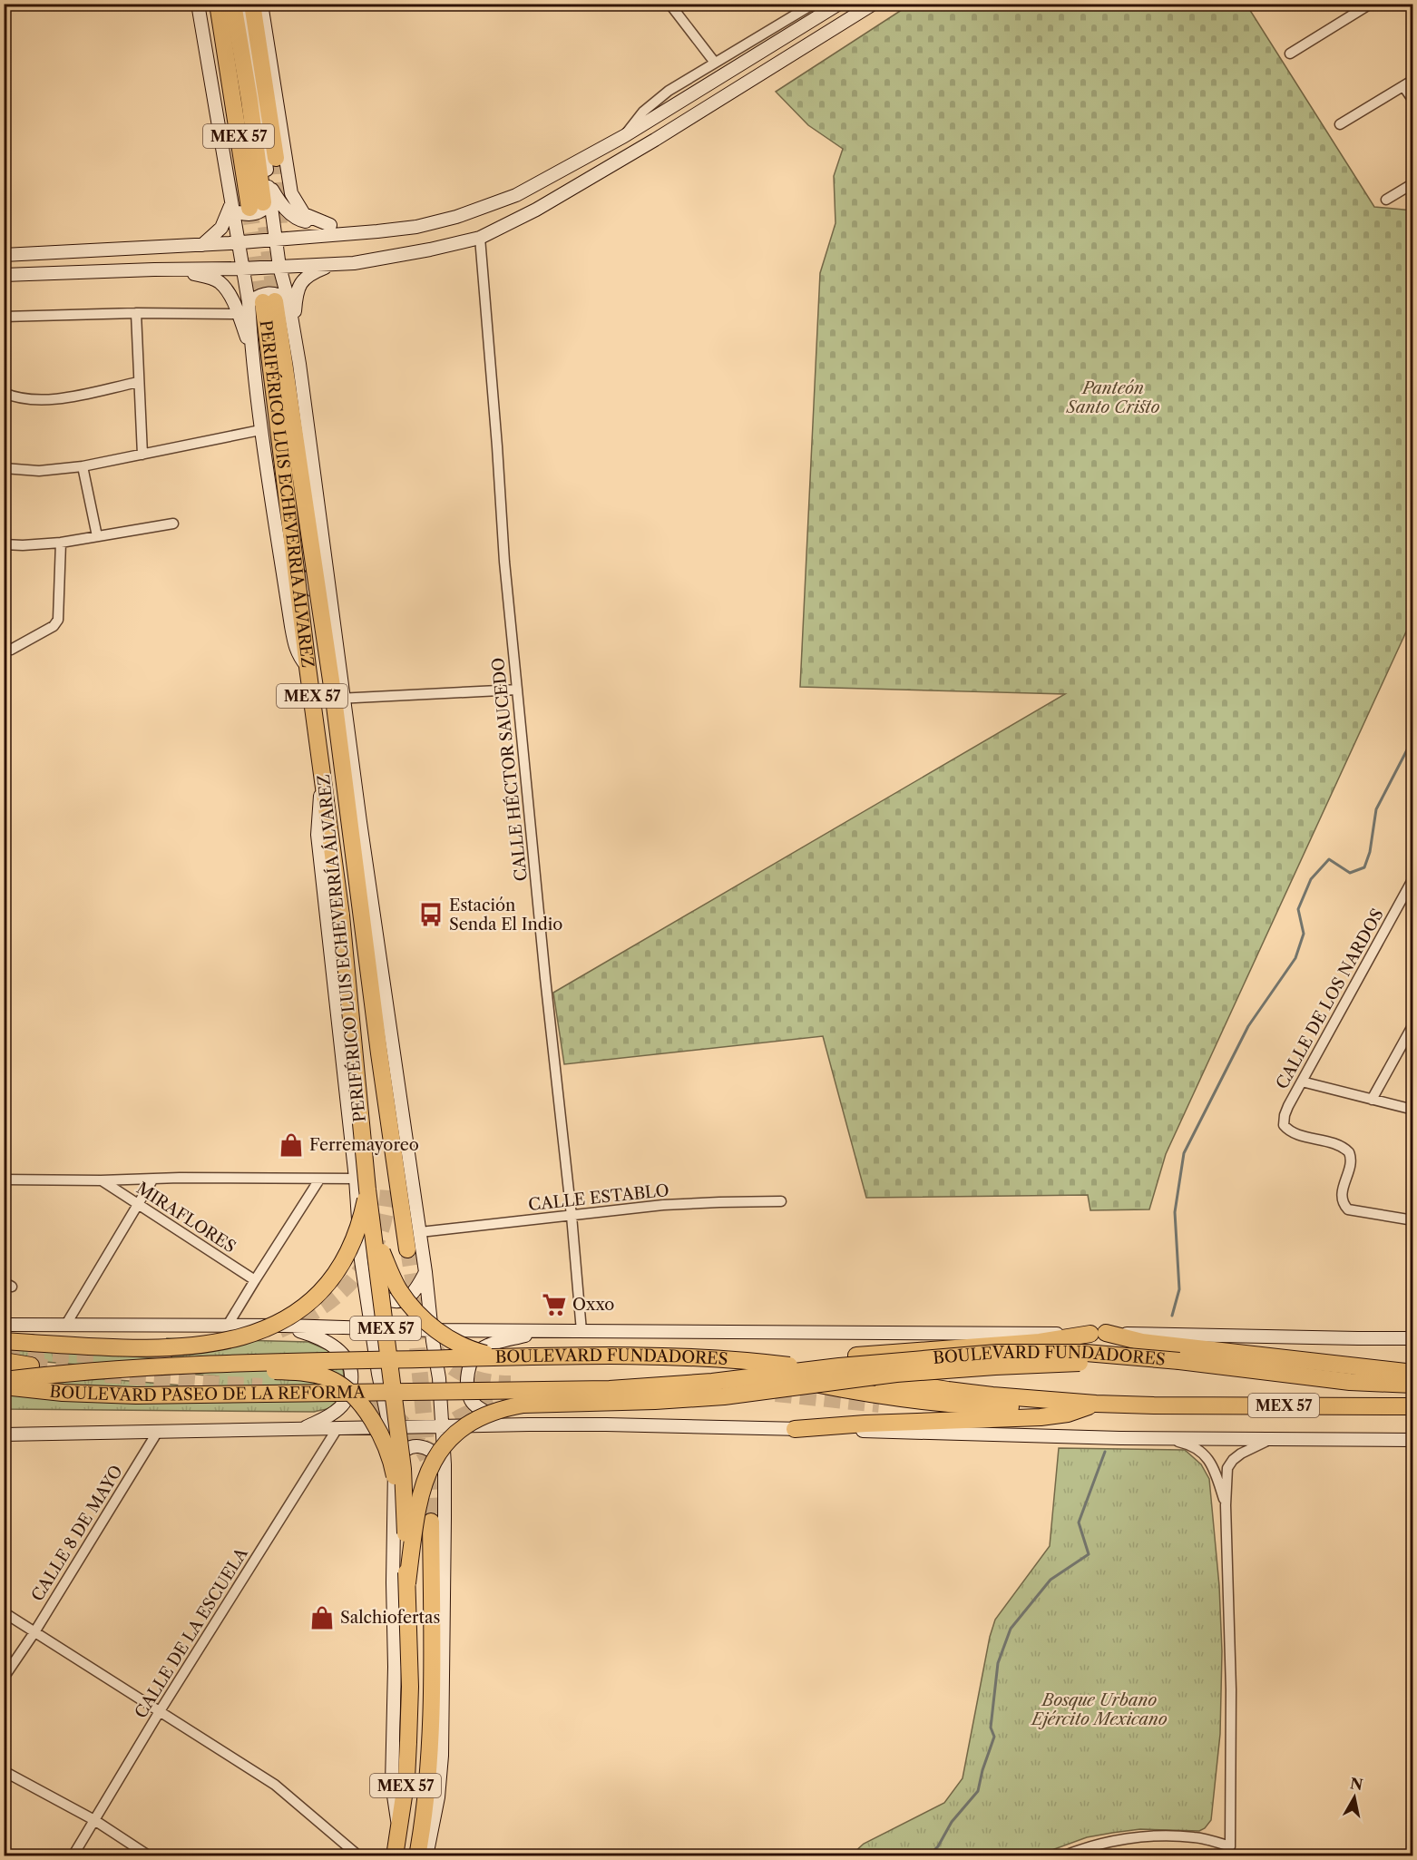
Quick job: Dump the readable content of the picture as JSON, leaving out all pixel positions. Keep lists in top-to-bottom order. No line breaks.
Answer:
{"streets":{"highway":["MEX 57","PERIFÉRICO LUIS ECHEVERRÍA ÁLVAREZ","BOULEVARD FUNDADORES","BOULEVARD PASEO DE LA REFORMA"],"street":["CALLE HÉCTOR SAUCEDO","CALLE DE LOS NARDOS","CALLE ESTABLO","MIRAFLORES","CALLE 8 DE MAYO","CALLE DE LA ESCUELA"]},"crossings":[["CALLE HÉCTOR SAUCEDO","CALLE ESTABLO"],["BOULEVARD FUNDADORES","BOULEVARD PASEO DE LA REFORMA"]],"parks":["Panteón Santo Cristo","Bosque Urbano Ejército Mexicano"],"places":{"bus stop":["Estación Senda El Indio"],"shop":["Ferremayoreo","Salchiofertas"],"supermarket":["Oxxo"]},"north":"top"}
